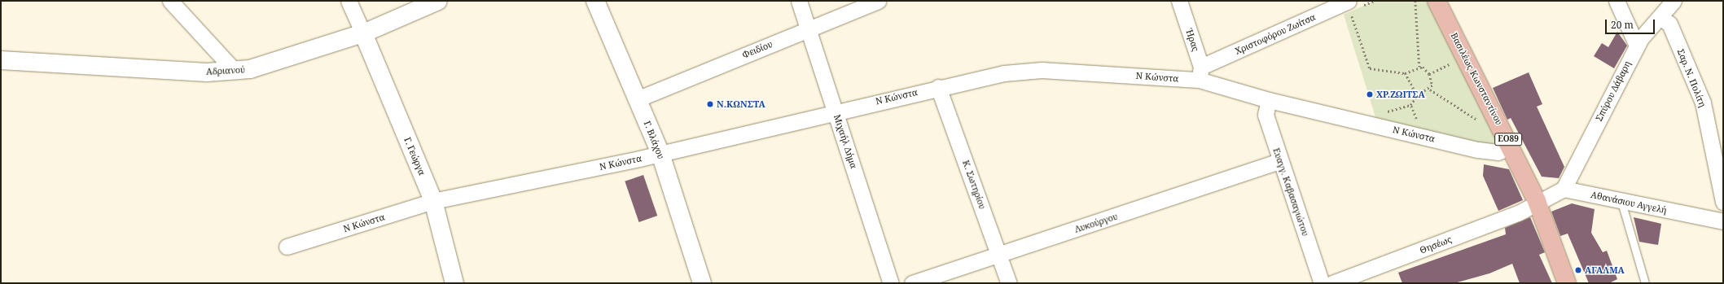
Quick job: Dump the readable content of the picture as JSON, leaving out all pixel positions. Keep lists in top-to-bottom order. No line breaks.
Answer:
{"streets":{"main road":["Βασιλέως Κωνσταντίνου","ΕΟ89"],"street":["Χριστοφόρου Ζωίτσα","Ήρας","Φειδίου","Αδριανού","Ν Κώνστα","Σαρ. Ν. Πολίτη","Σπύρου Δάβαρη","Γ. Βλάχου","Μιχαήλ Δήμα","Γ. Γεώργα","Κ. Σωτηρίου","Ευαγγ. Καβασαγιώτου","Αθανάσιου Αγγελή","Λυκούργου","Θησέως"]},"crossings":[["Χριστοφόρου Ζωίτσα","Ήρας"],["Χριστοφόρου Ζωίτσα","Ν Κώνστα"],["Ήρας","Ν Κώνστα"],["Φειδίου","Γ. Βλάχου"],["Φειδίου","Μιχαήλ Δήμα"],["Αδριανού","Γ. Γεώργα"],["Ν Κώνστα","Βασιλέως Κωνσταντίνου"],["Ν Κώνστα","Γ. Βλάχου"],["Ν Κώνστα","Μιχαήλ Δήμα"],["Ν Κώνστα","Γ. Γεώργα"],["Ν Κώνστα","Κ. Σωτηρίου"],["Ν Κώνστα","Ευαγγ. Καβασαγιώτου"],["Σαρ. Ν. Πολίτη","Σπύρου Δάβαρη"],["Βασιλέως Κωνσταντίνου","Θησέως"],["Σπύρου Δάβαρη","Αθανάσιου Αγγελή"],["Κ. Σωτηρίου","Λυκούργου"],["Ευαγγ. Καβασαγιώτου","Λυκούργου"]],"places":["ΧΡ.ΖΩΙΤΣΑ","Ν.ΚΩΝΣΤΑ","ΑΓΑΛΜΑ"],"scale_bar":"20 m"}
